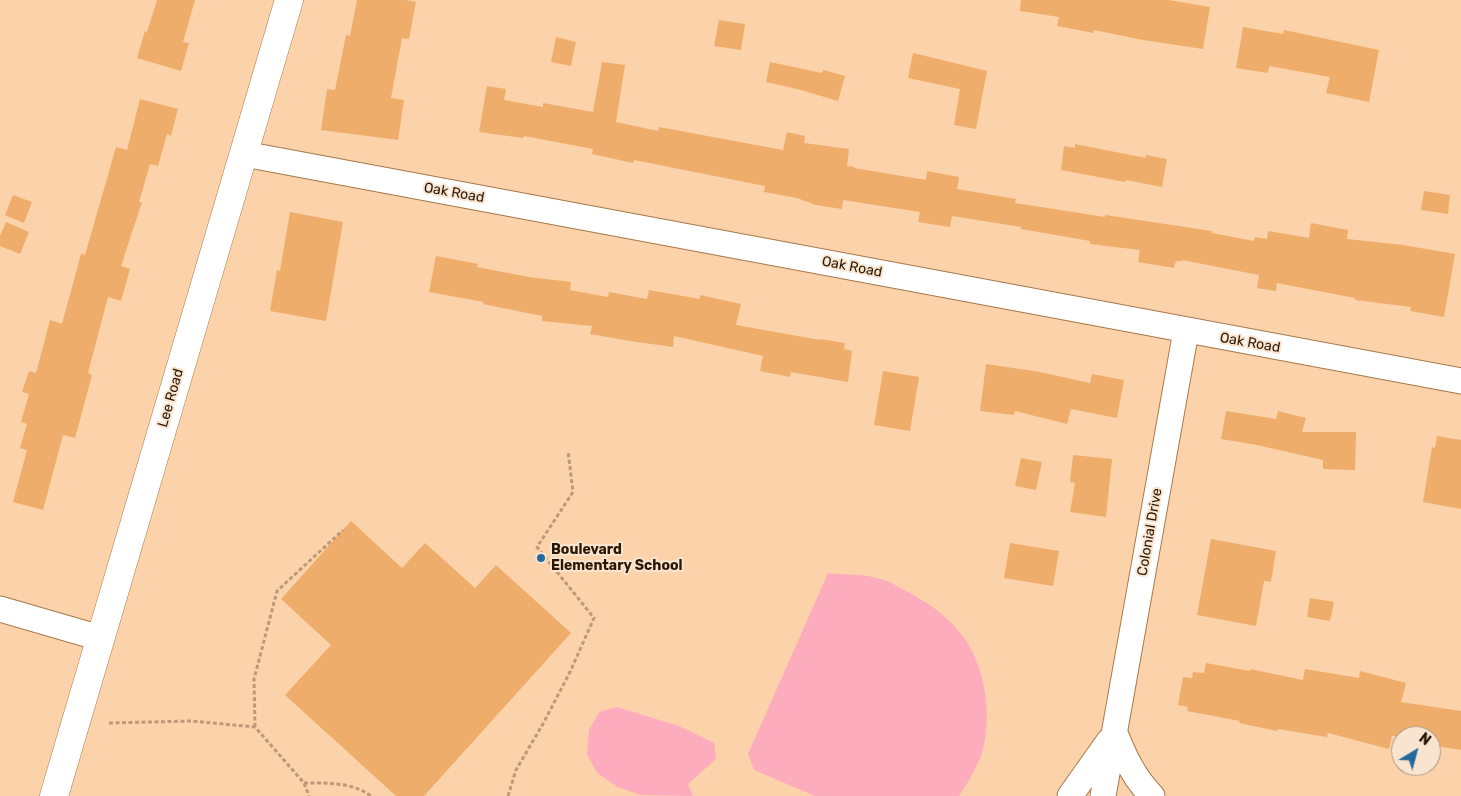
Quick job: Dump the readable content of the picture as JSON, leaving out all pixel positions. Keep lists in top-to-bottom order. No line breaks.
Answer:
{"streets":{"main road":["Lee Road"],"street":["Oak Road","Colonial Drive"]},"crossings":[["Oak Road","Lee Road"],["Oak Road","Colonial Drive"]],"places":["Boulevard Elementary School"],"north":"top right"}
